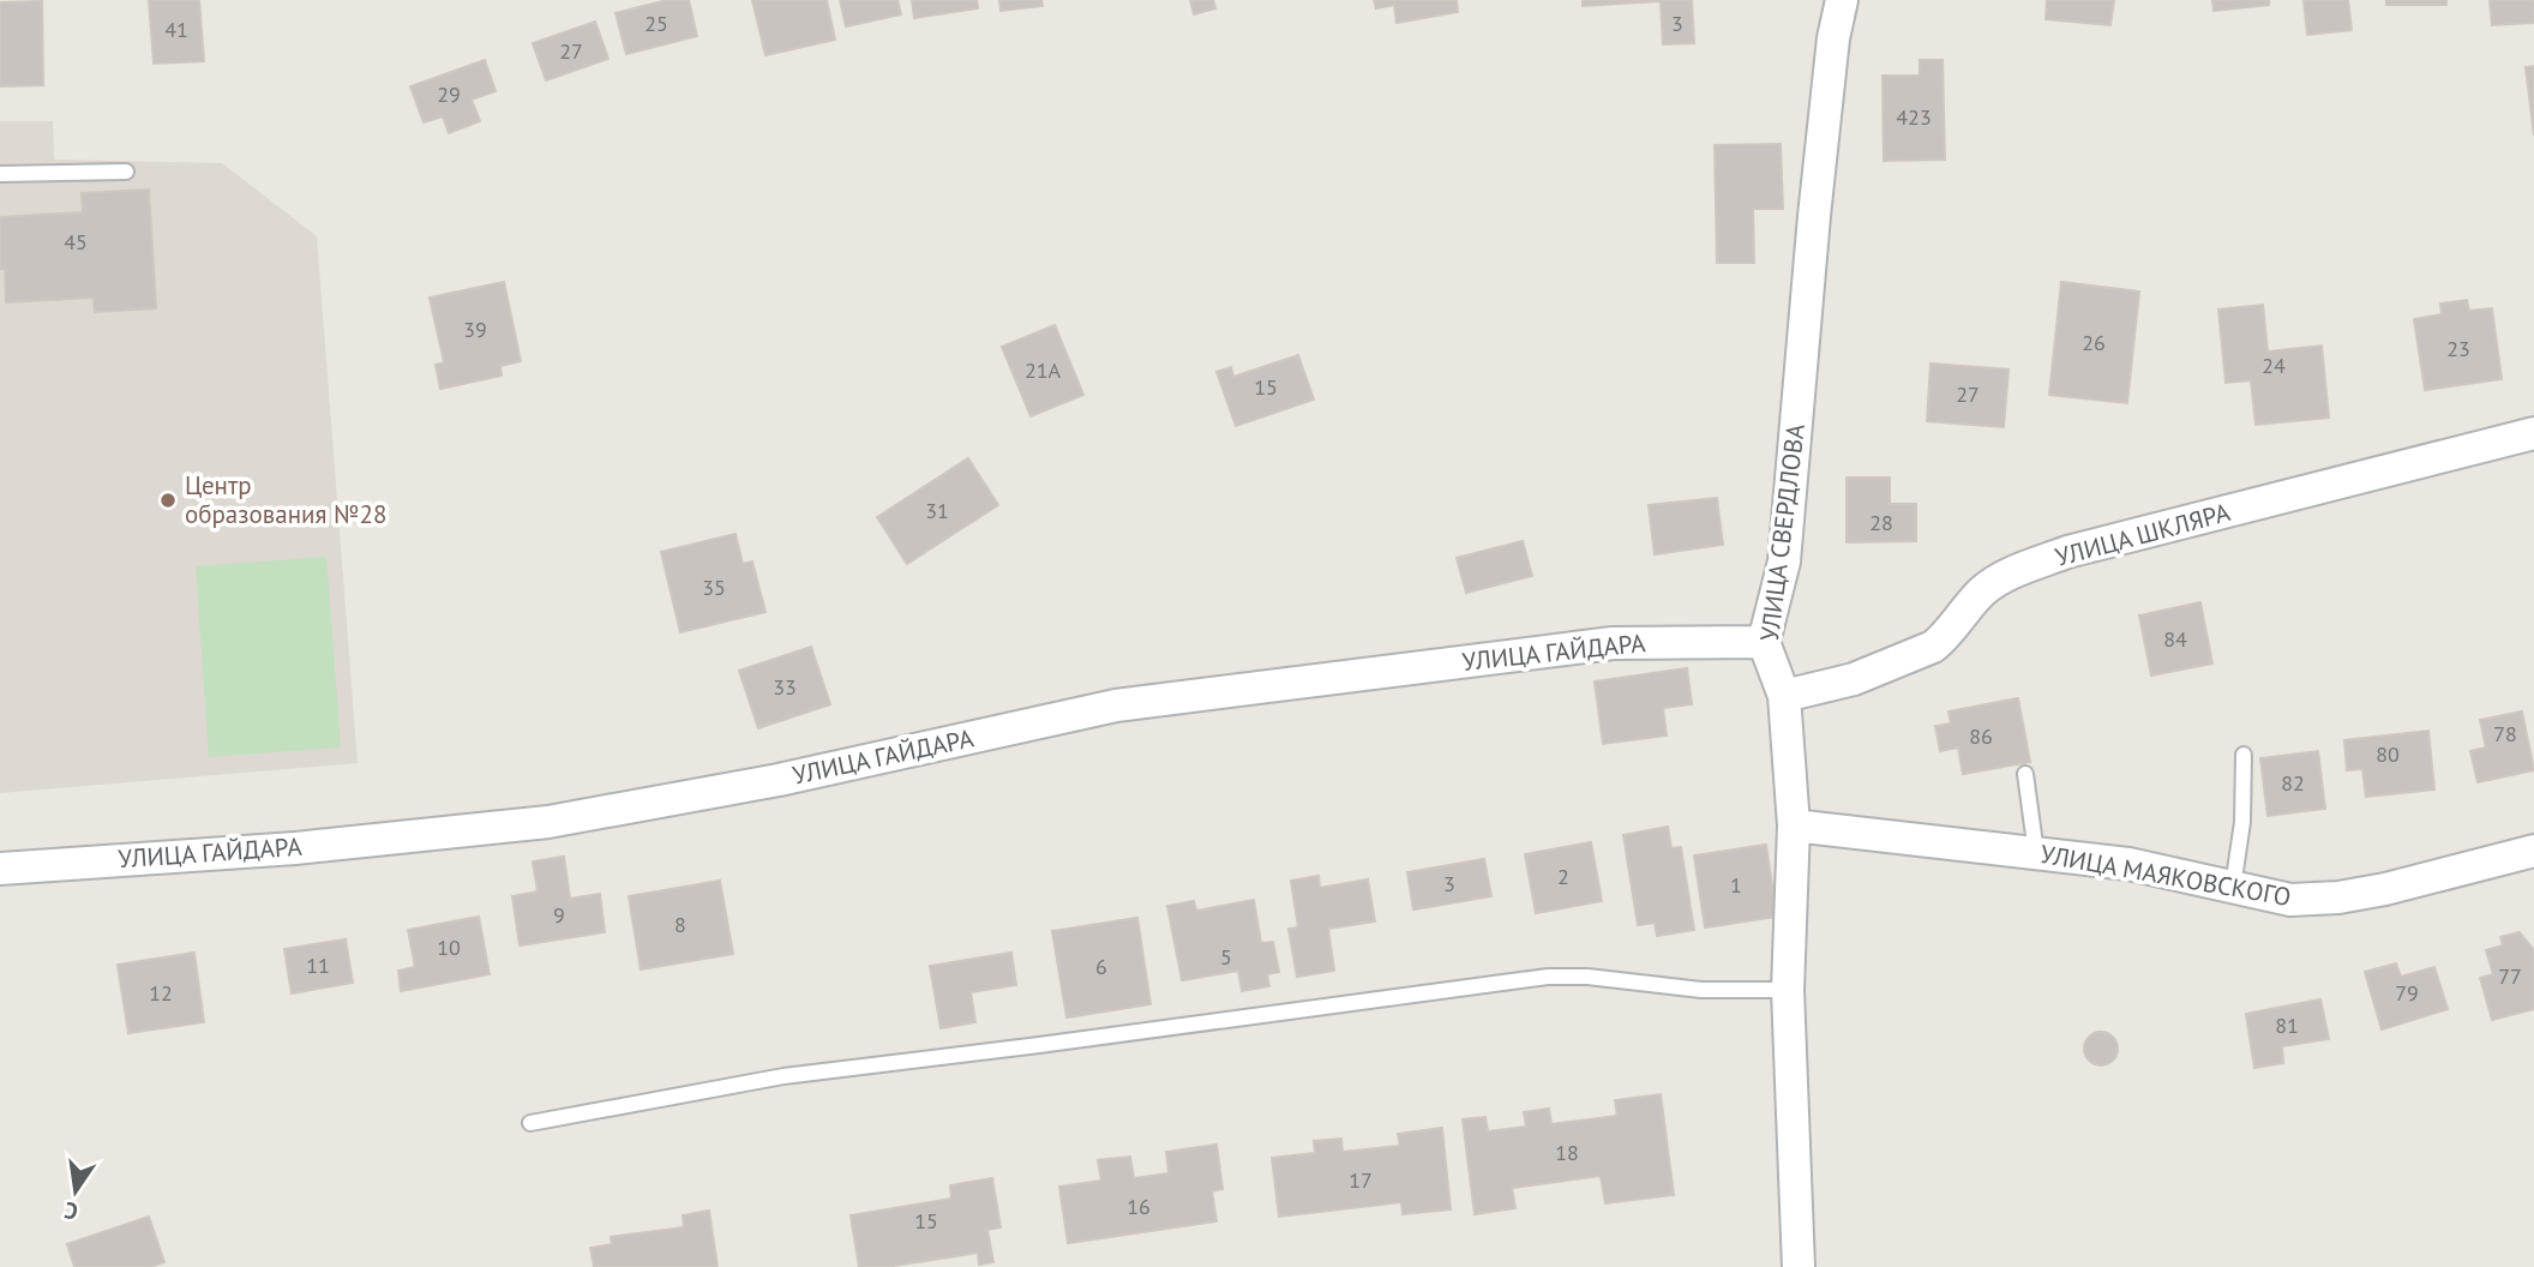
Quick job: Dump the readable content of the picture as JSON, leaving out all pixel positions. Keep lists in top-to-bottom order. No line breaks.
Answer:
{"streets":{"street":["УЛИЦА СВЕРДЛОВА","УЛИЦА ШКЛЯРА","УЛИЦА ГАЙДАРА","УЛИЦА МАЯКОВСКОГО"]},"crossings":[["УЛИЦА СВЕРДЛОВА","УЛИЦА ШКЛЯРА"],["УЛИЦА СВЕРДЛОВА","УЛИЦА ГАЙДАРА"],["УЛИЦА СВЕРДЛОВА","УЛИЦА МАЯКОВСКОГО"]],"places":["Центр образования №28"],"house_numbers":["25","3","41","27","29","423","45","39","26","23","24","21А","15","27","31","28","35","84","33","78","86","80","82","2","3","1","9","8","10","5","11","6","77","12","79","81","18","17","16","15"],"north":"bottom"}
